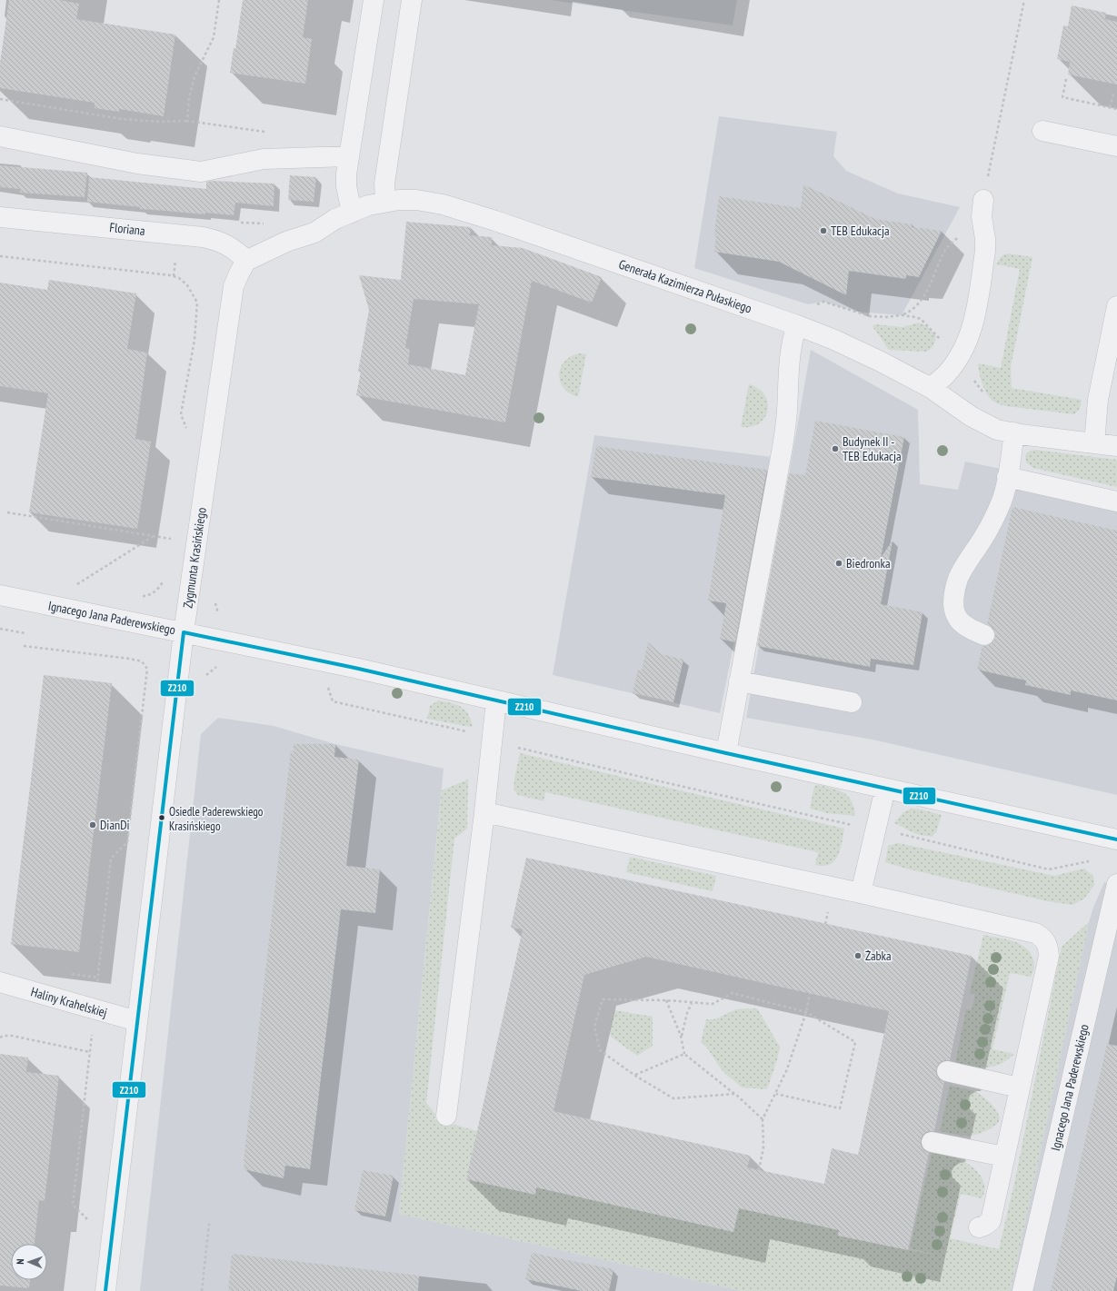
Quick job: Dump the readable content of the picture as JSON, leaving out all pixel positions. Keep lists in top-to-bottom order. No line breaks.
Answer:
{"streets":{"street":["Floriana","Generała Kazimierza Pułaskiego","Zygmunta Krasińskiego","Ignacego Jana Paderewskiego","Haliny Krahelskiej"]},"crossings":[["Floriana","Generała Kazimierza Pułaskiego"],["Floriana","Zygmunta Krasińskiego"],["Generała Kazimierza Pułaskiego","Zygmunta Krasińskiego"],["Zygmunta Krasińskiego","Ignacego Jana Paderewskiego"],["Zygmunta Krasińskiego","Haliny Krahelskiej"]],"places":["TEB Edukacja","Budynek II - TEB Edukacja","Biedronka","Osiedle Paderewskiego Krasińskiego","DianDi","Żabka"],"lines":["transit line Z210"],"north":"left"}
